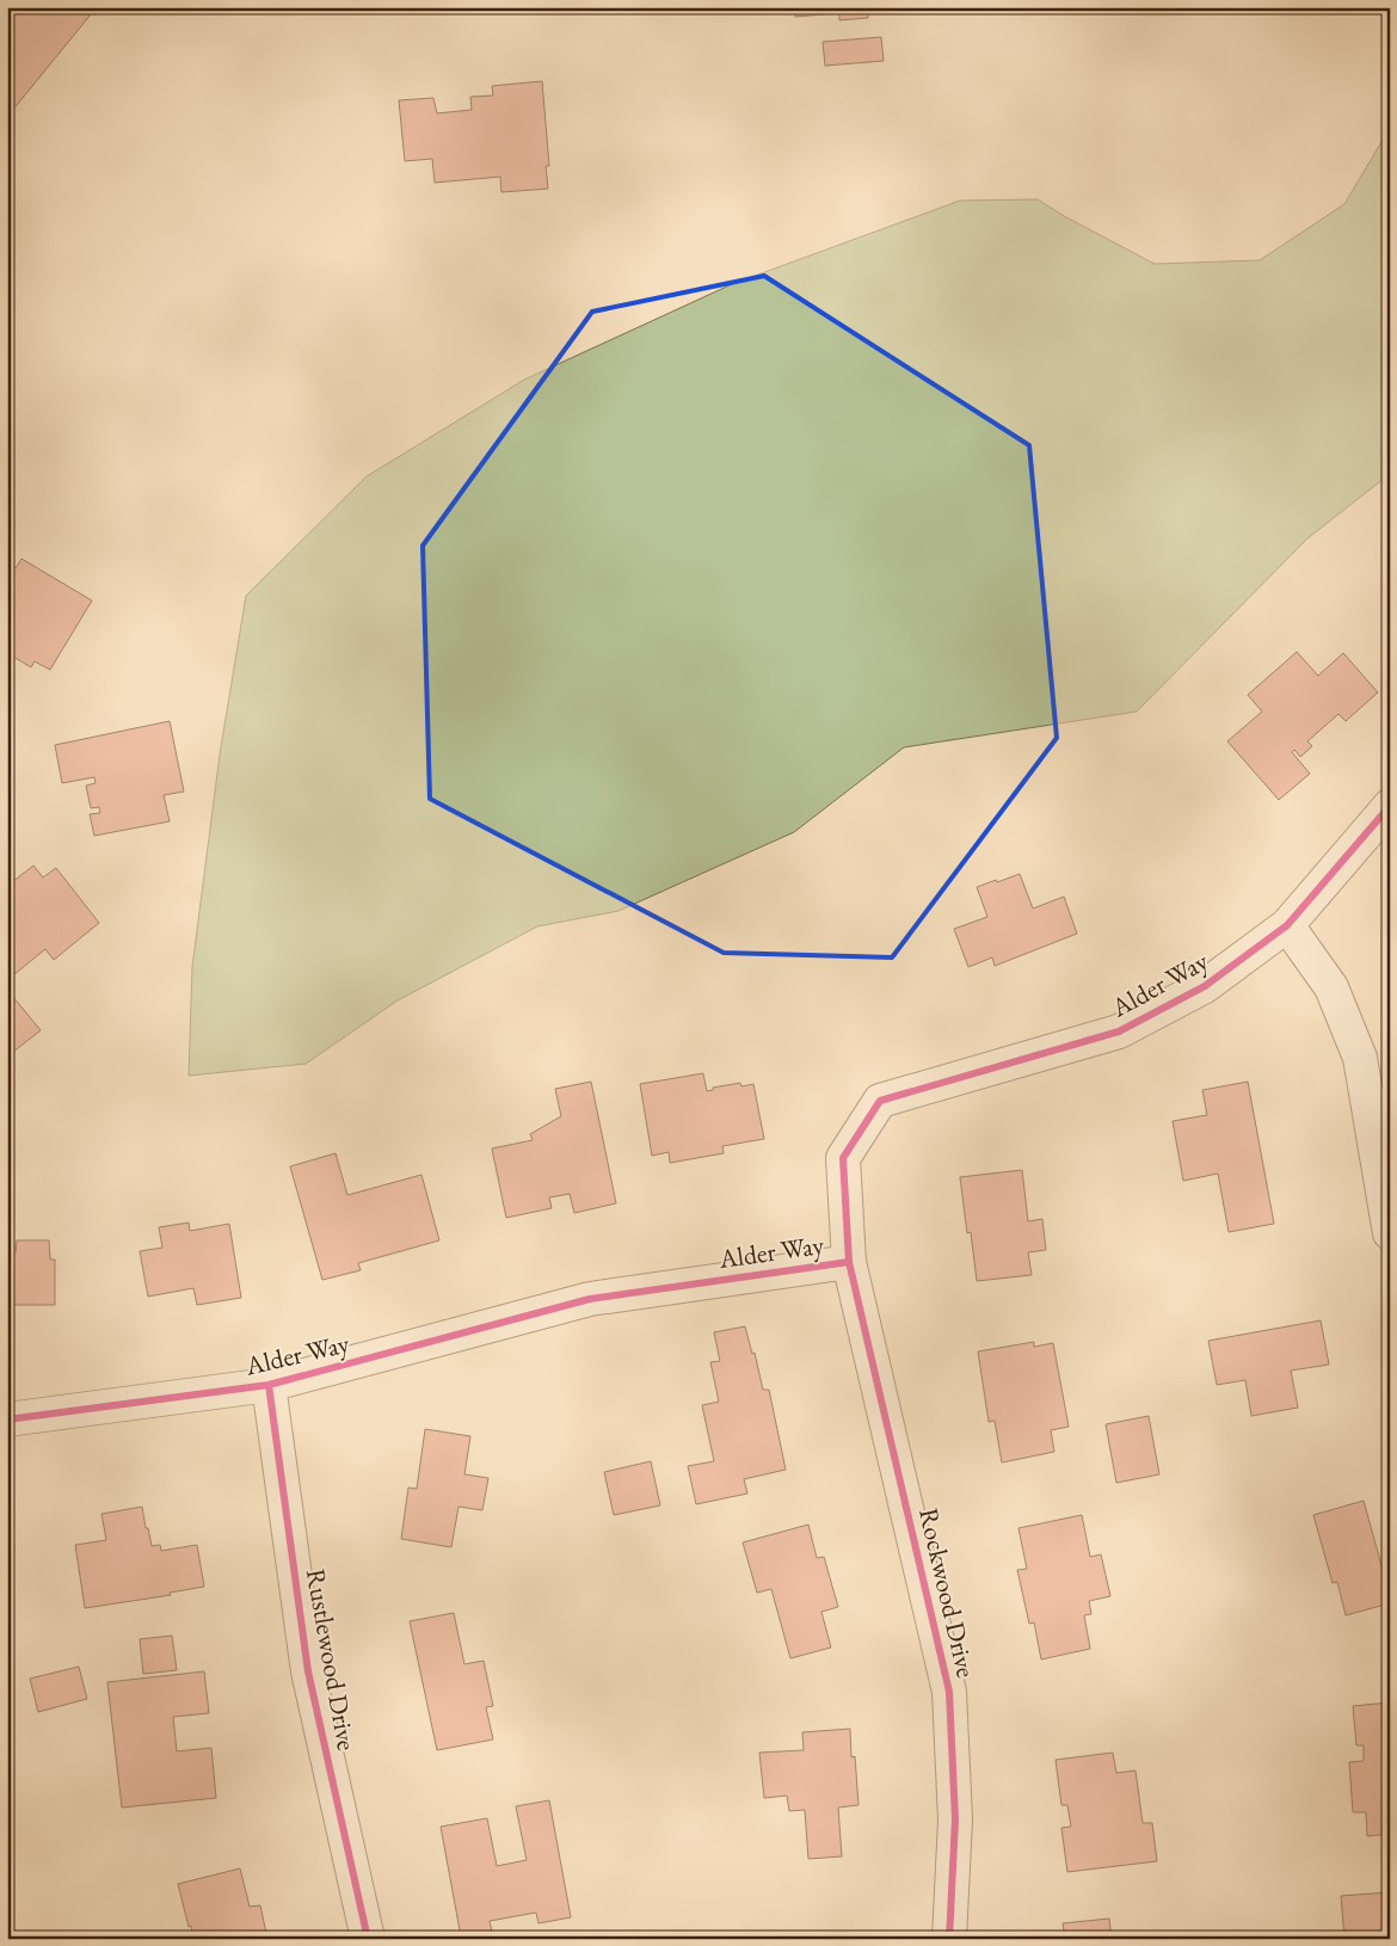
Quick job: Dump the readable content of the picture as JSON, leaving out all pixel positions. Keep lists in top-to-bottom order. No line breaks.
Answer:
{"streets":{"street":["Alder Way","Rockwood Drive","Rustlewood Drive"]},"crossings":[["Alder Way","Rockwood Drive"],["Alder Way","Rustlewood Drive"]]}
